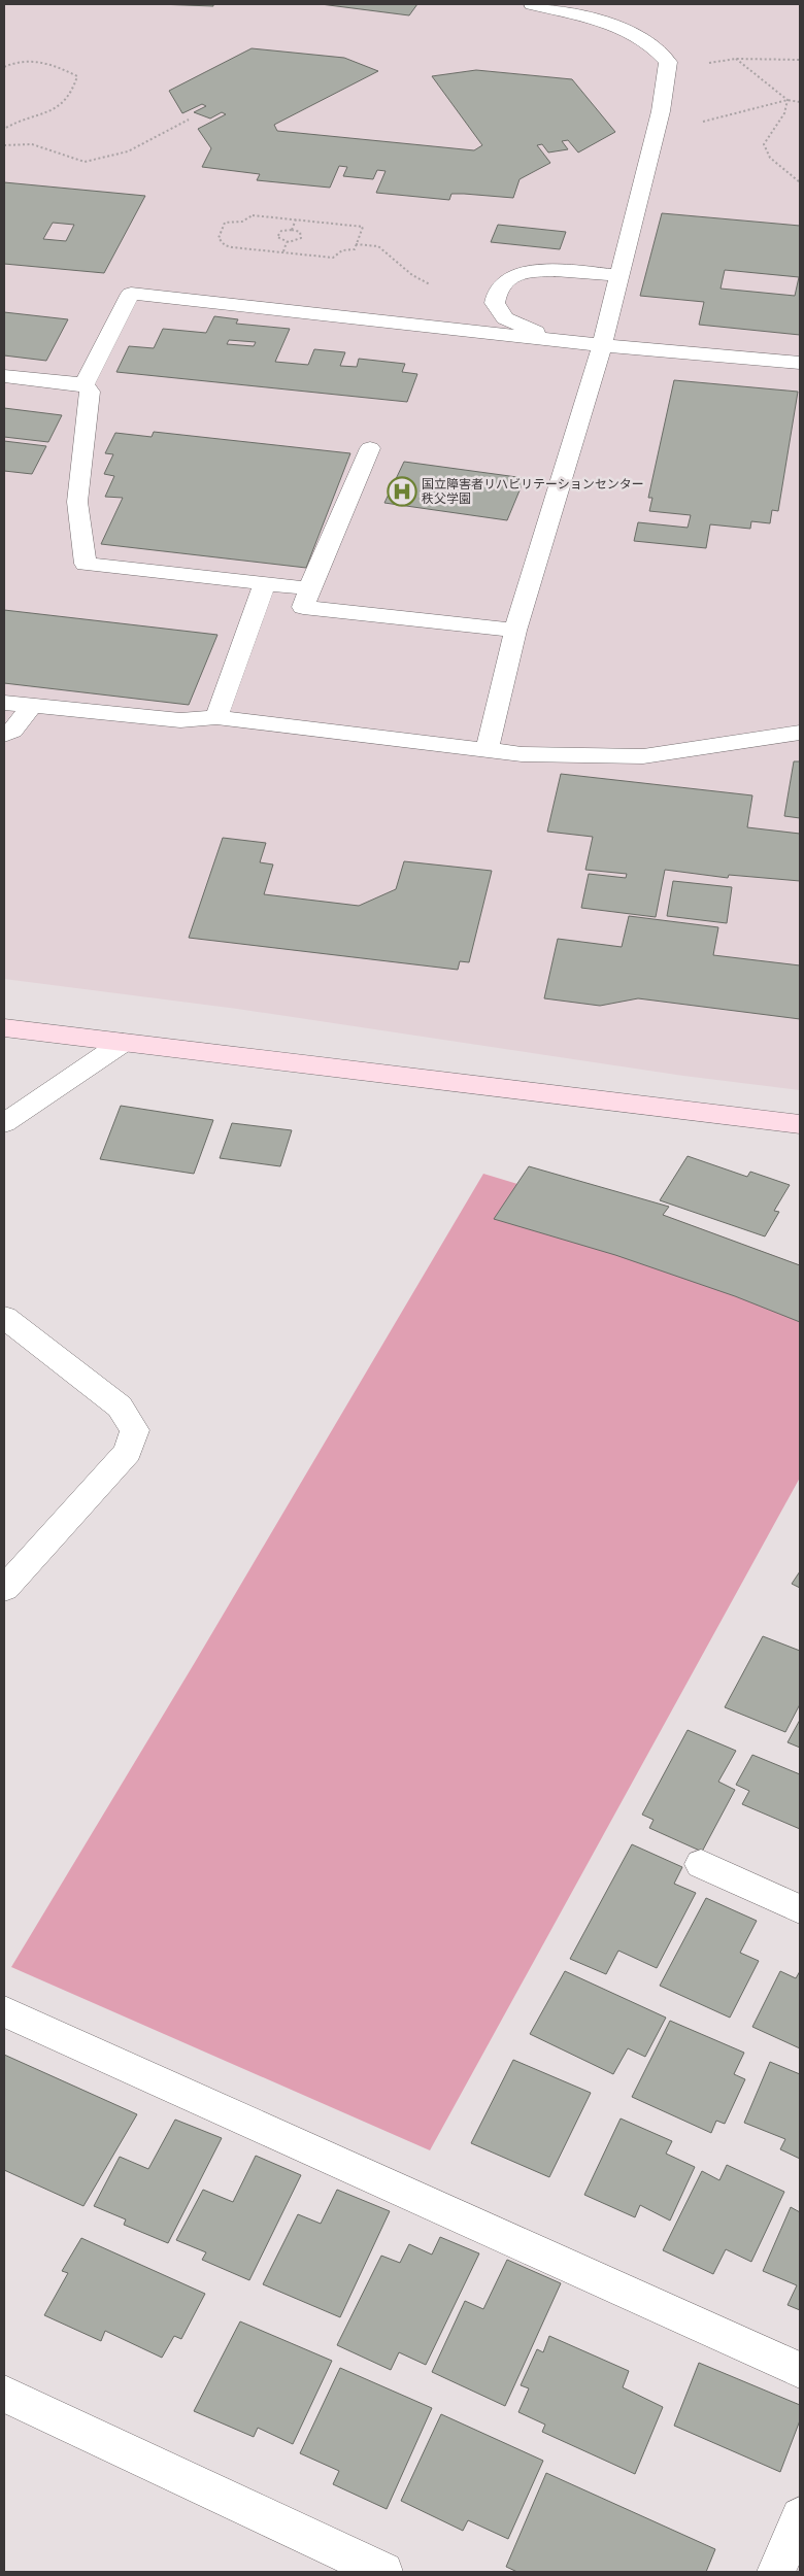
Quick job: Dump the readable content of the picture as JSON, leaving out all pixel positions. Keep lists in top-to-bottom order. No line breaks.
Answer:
{"places":{"hospital":["国立障害者リハビリテーションセンター 秩父学園"]}}
